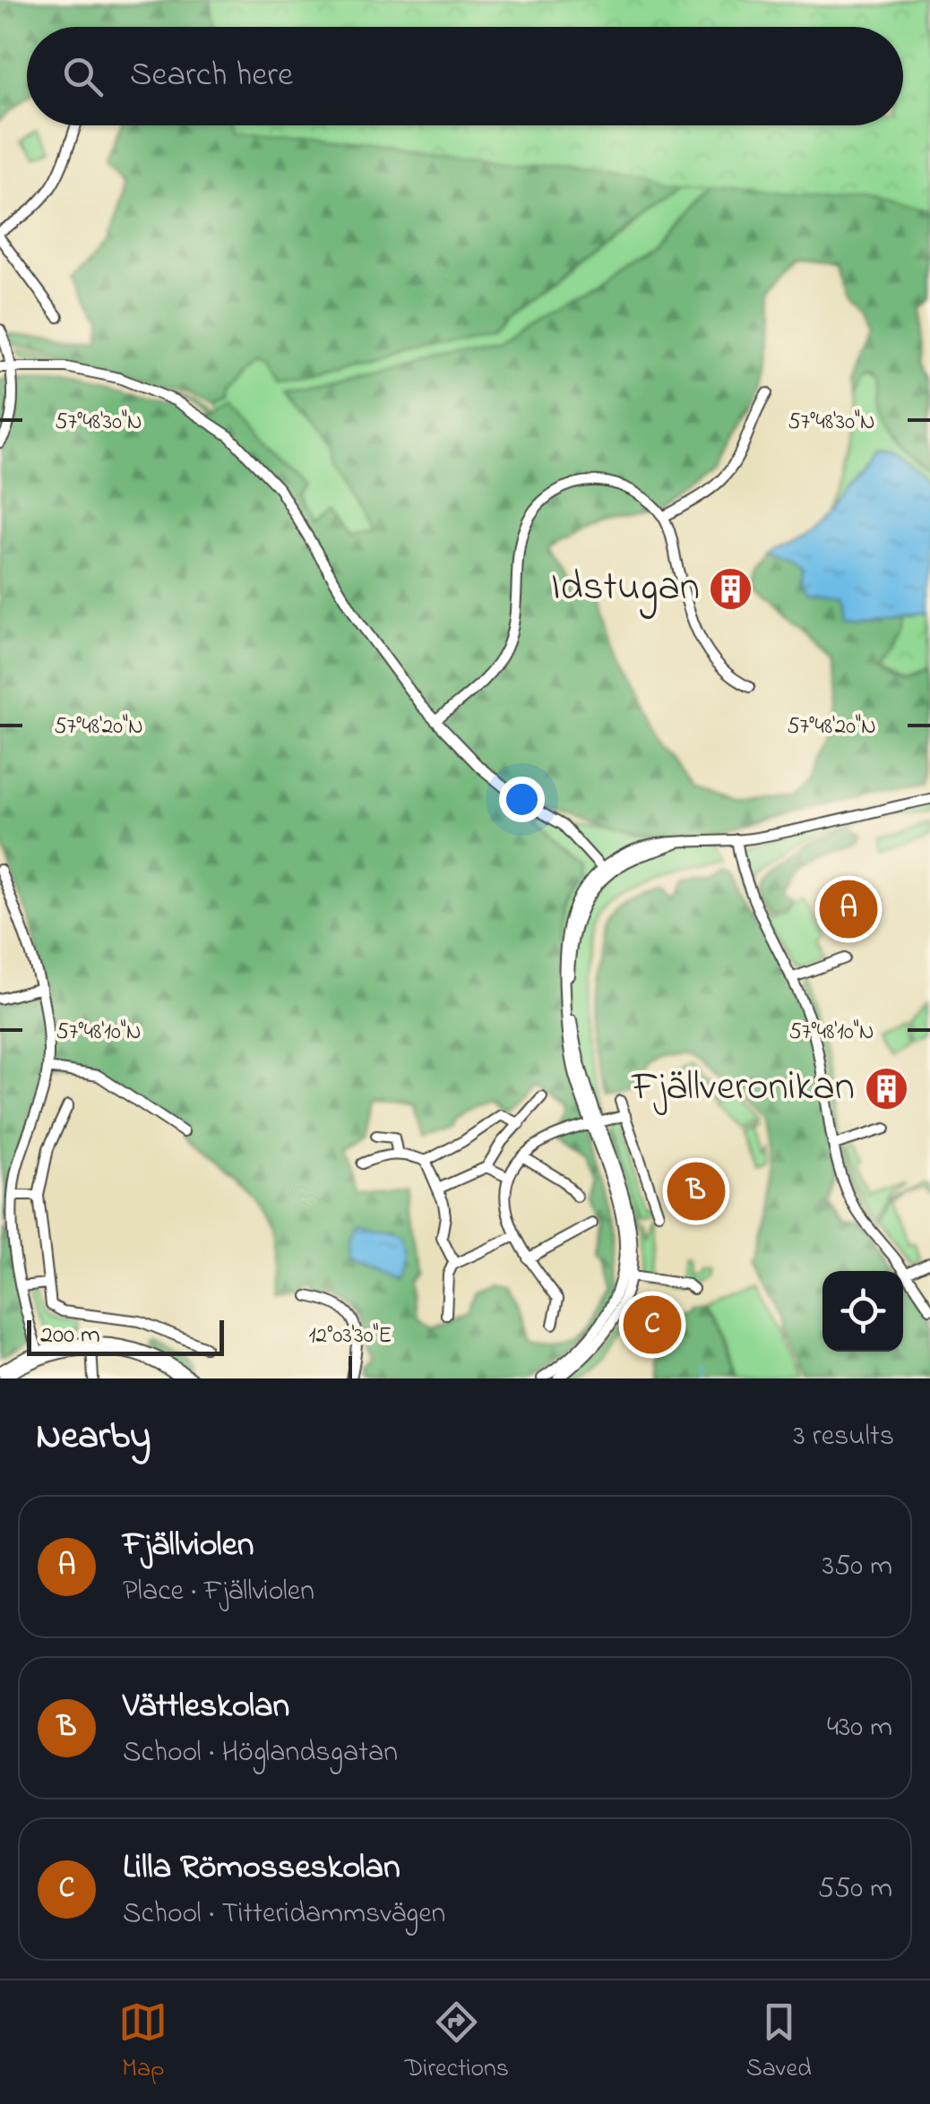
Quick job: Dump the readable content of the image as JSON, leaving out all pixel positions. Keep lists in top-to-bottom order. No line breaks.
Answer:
{"places":{"building":["Idstugan","Fjällveronikan"]},"scale_bar":"200 m","page":{"search":"Search here","pins":["A","B","C"],"scale":"200 m","heading":["Nearby","3 results"],"list":[{"mark":"A","name":"Fjällviolen","note":"Place · Fjällviolen","value":"350 m"},{"mark":"B","name":"Vättleskolan","note":"School · Höglandsgatan","value":"430 m"},{"mark":"C","name":"Lilla Römosseskolan","note":"School · Titteridammsvägen","value":"550 m"}],"nav":["Map","Directions","Saved"]},"coordinates":["57°48'30\"N","57°48'20\"N","57°48'10\"N","12°03'30\"E"]}
